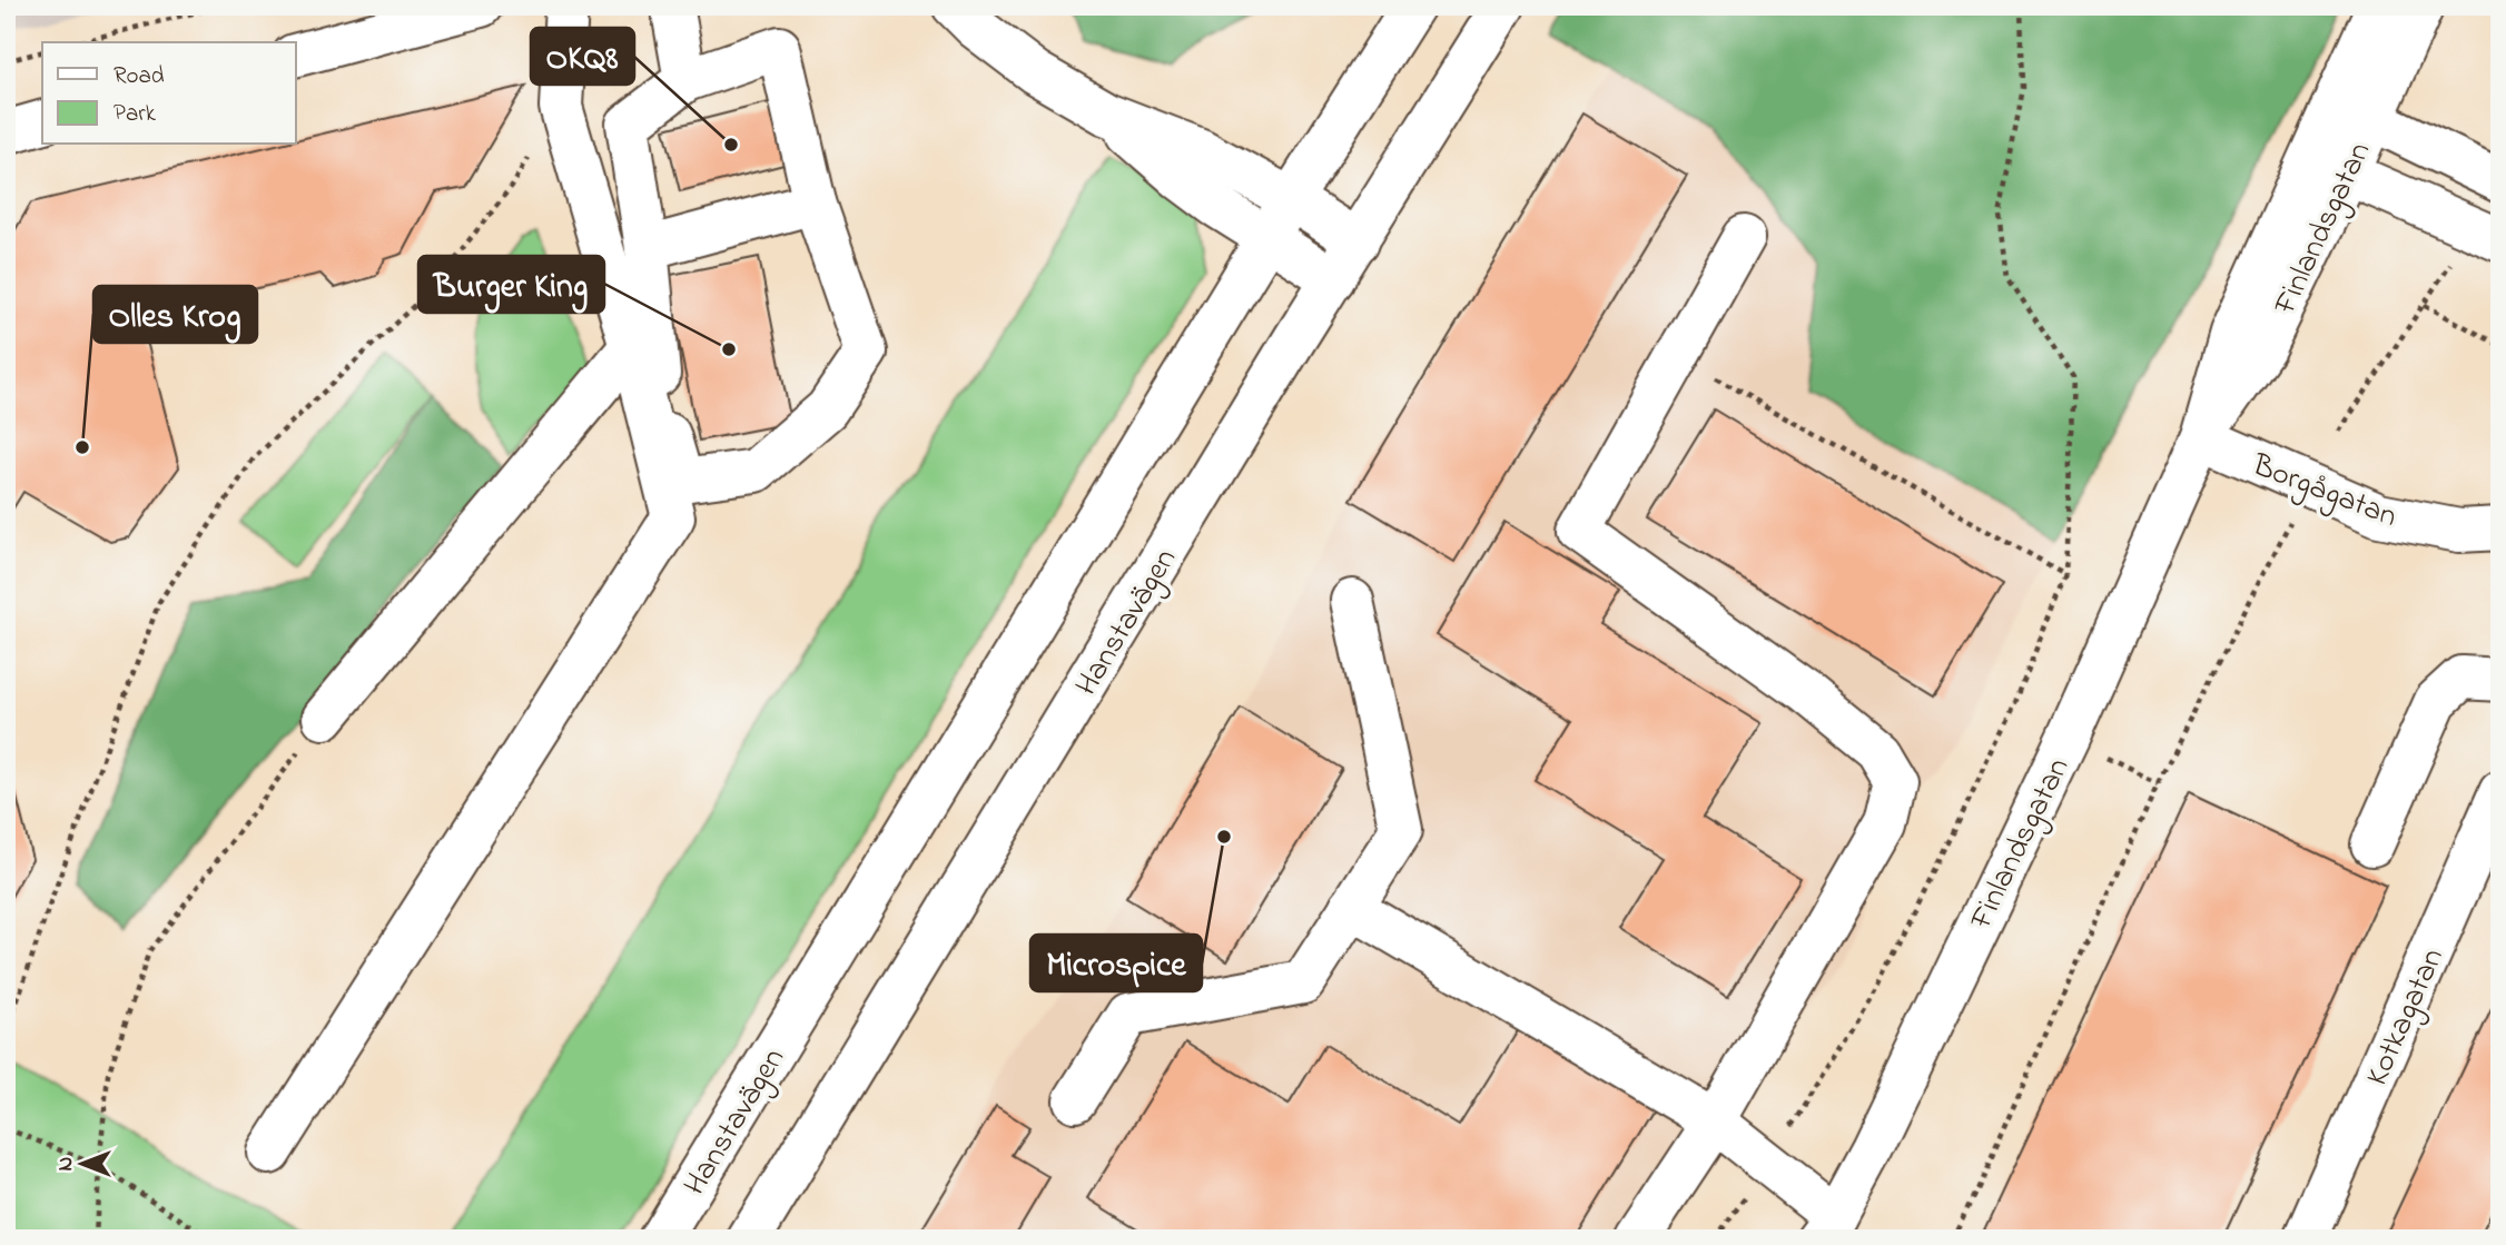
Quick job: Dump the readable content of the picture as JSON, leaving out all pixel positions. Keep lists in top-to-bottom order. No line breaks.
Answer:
{"streets":{"street":["Finlandsgatan","Borgågatan","Hanstavägen","Kotkagatan"]},"crossings":[["Finlandsgatan","Borgågatan"]],"places":["OKQ8","Burger King","Olles Krog","Microspice"],"legend":["Road","Park"],"north":"left"}
